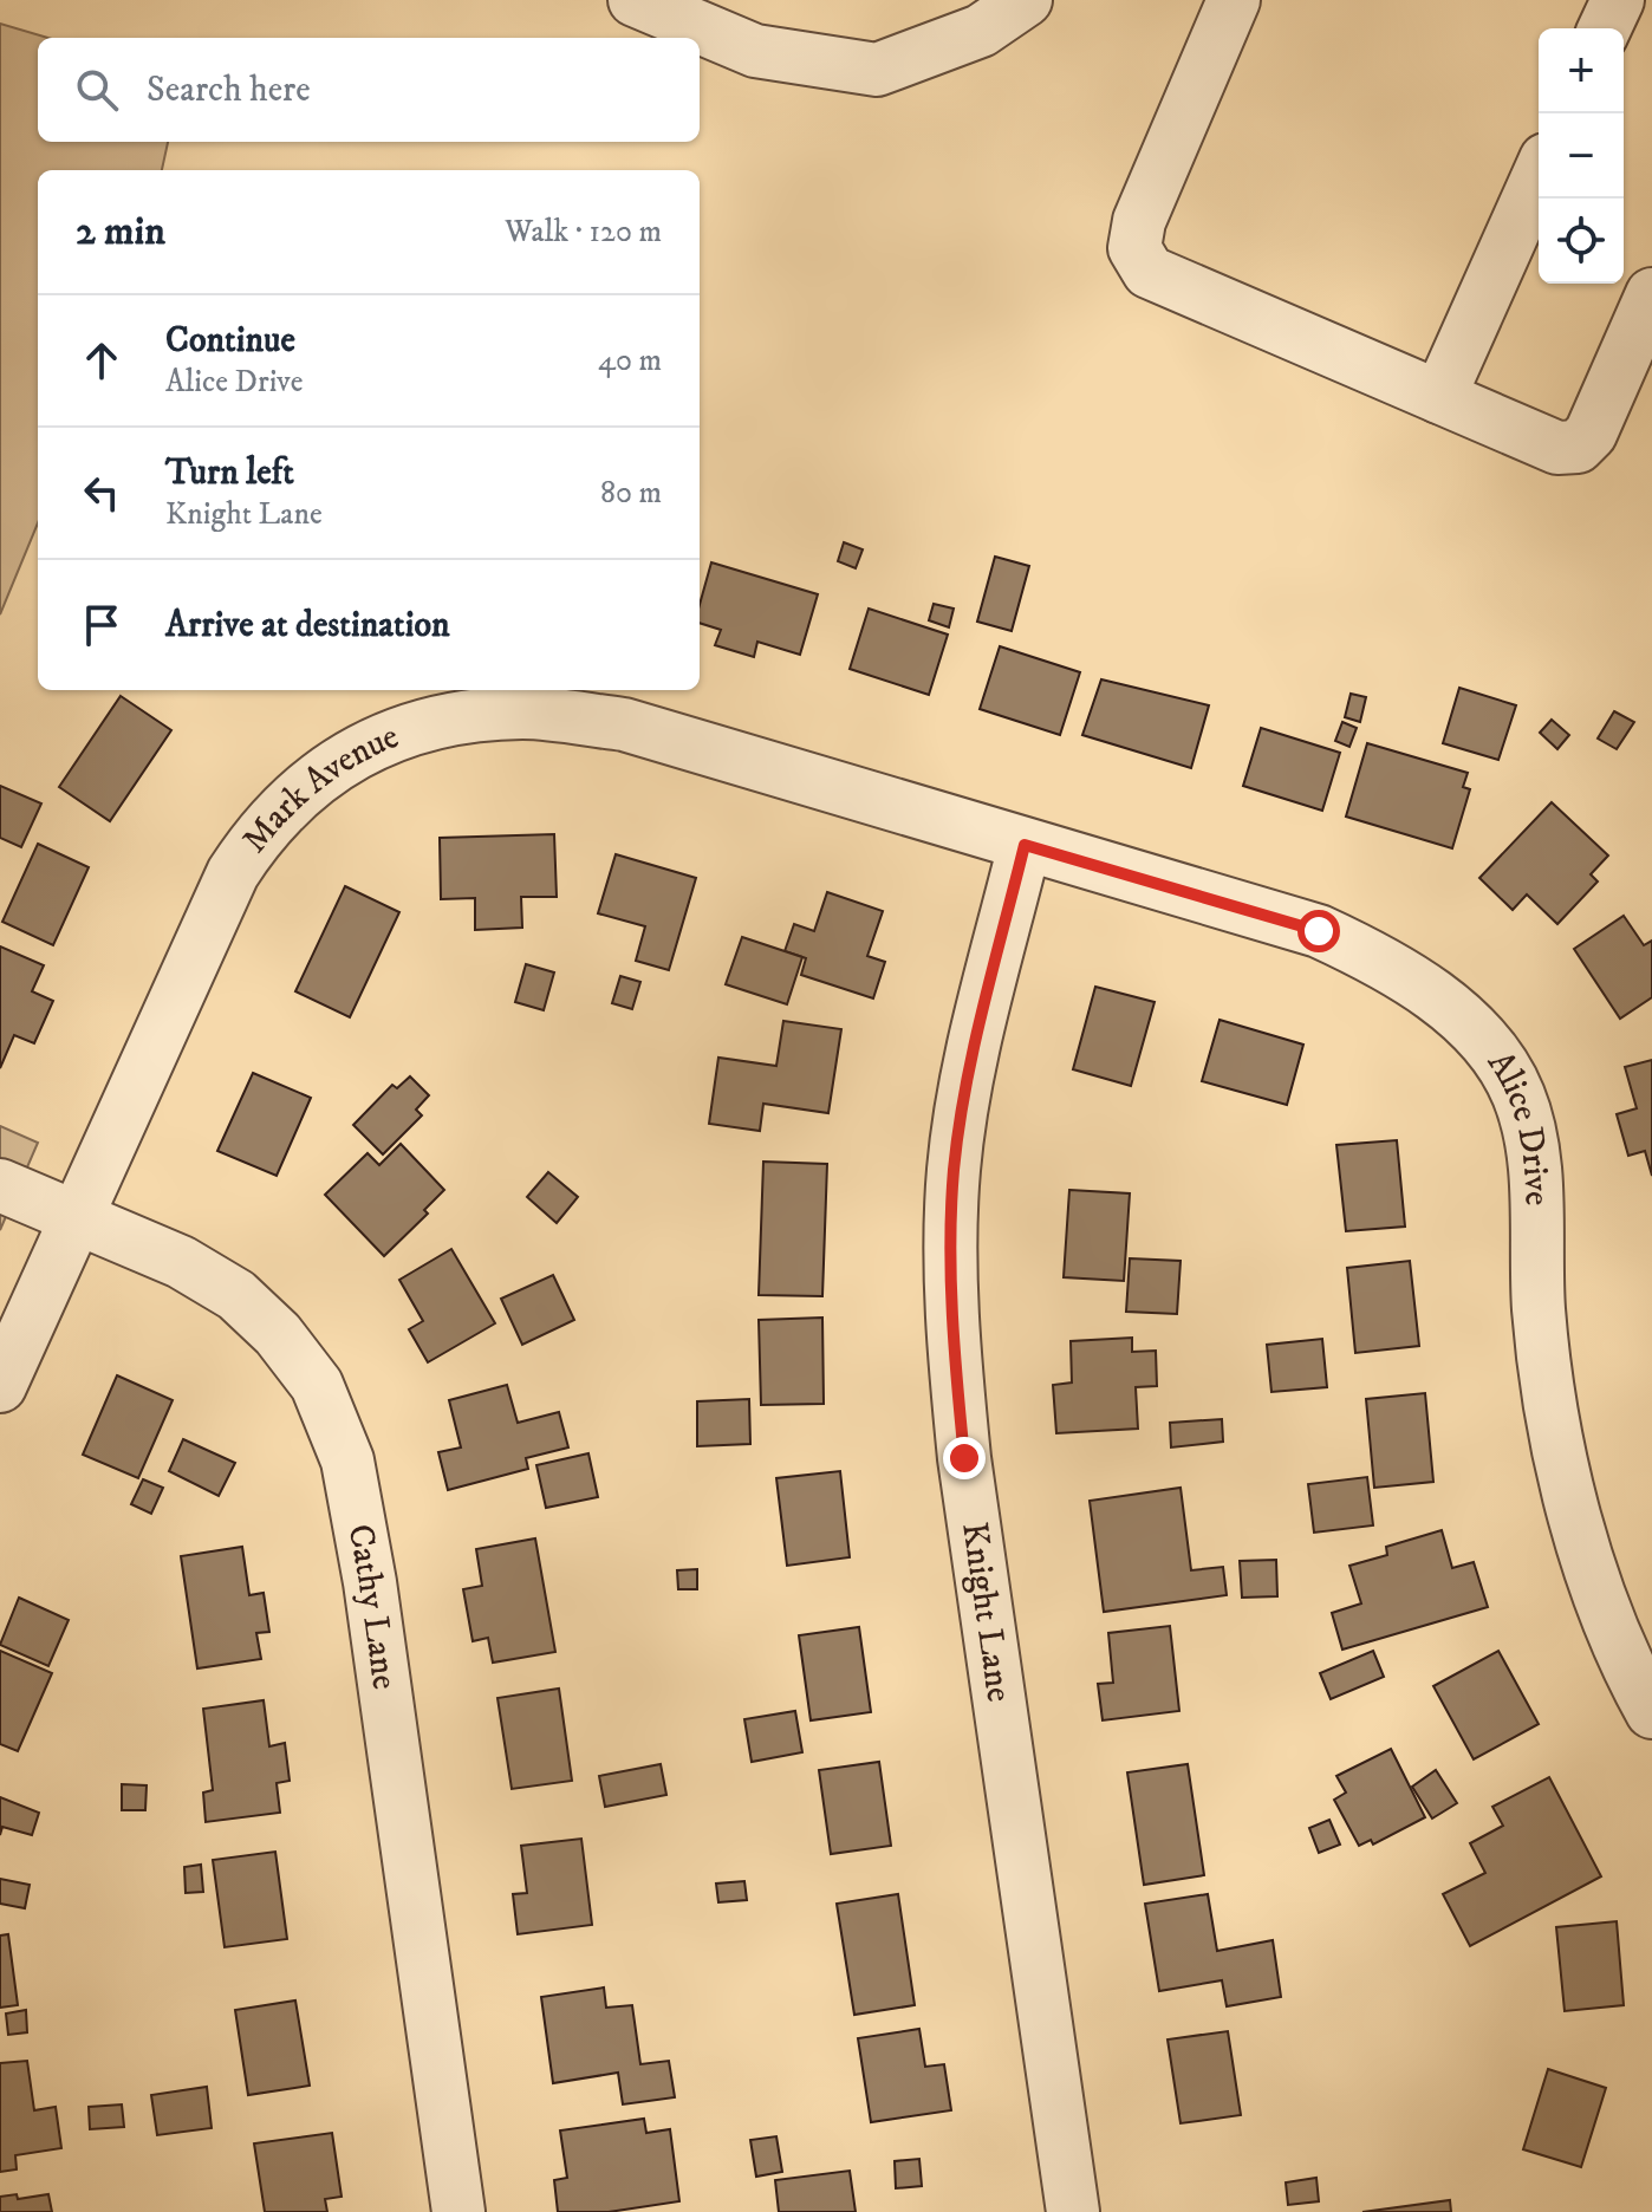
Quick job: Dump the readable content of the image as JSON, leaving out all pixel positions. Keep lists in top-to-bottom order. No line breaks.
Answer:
{"streets":{"street":["Mark Avenue","Alice Drive","Cathy Lane","Knight Lane"]},"crossings":[["Mark Avenue","Alice Drive"],["Mark Avenue","Cathy Lane"],["Mark Avenue","Knight Lane"],["Alice Drive","Knight Lane"]],"page":{"map_buttons":["+","−"],"search":"Search here","heading":["2 min","Walk · 120 m"],"list":[["Continue","Alice Drive","40 m"],["Turn left","Knight Lane","80 m"],"Arrive at destination"]}}
